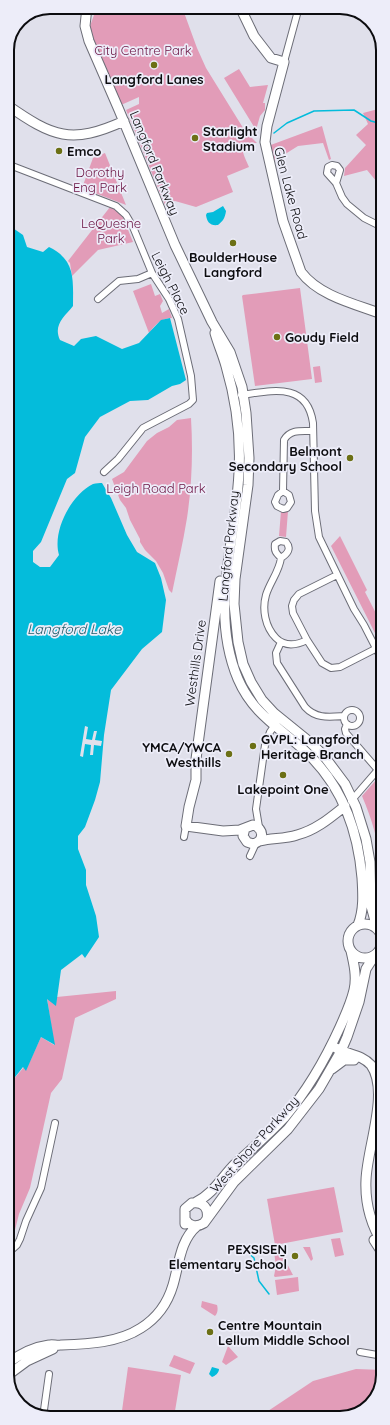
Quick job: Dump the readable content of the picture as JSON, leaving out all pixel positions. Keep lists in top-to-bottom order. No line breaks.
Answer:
{"streets":{"main road":["Langford Parkway","Glen Lake Road","Westhills Drive","West Shore Parkway"],"street":["Leigh Place"]},"crossings":[["Langford Parkway","Westhills Drive"]],"water":["Langford Lake"],"parks":["City Centre Park","Dorothy Eng Park","LeQuesne Park","Leigh Road Park"],"places":["Langford Lanes","Starlight Stadium","Emco","BoulderHouse Langford","Goudy Field","Belmont Secondary School","GVPL: Langford Heritage Branch","YMCA/YWCA Westhills","Lakepoint One","PEXSISEṈ Elementary School","Centre Mountain Lellum Middle School"]}
